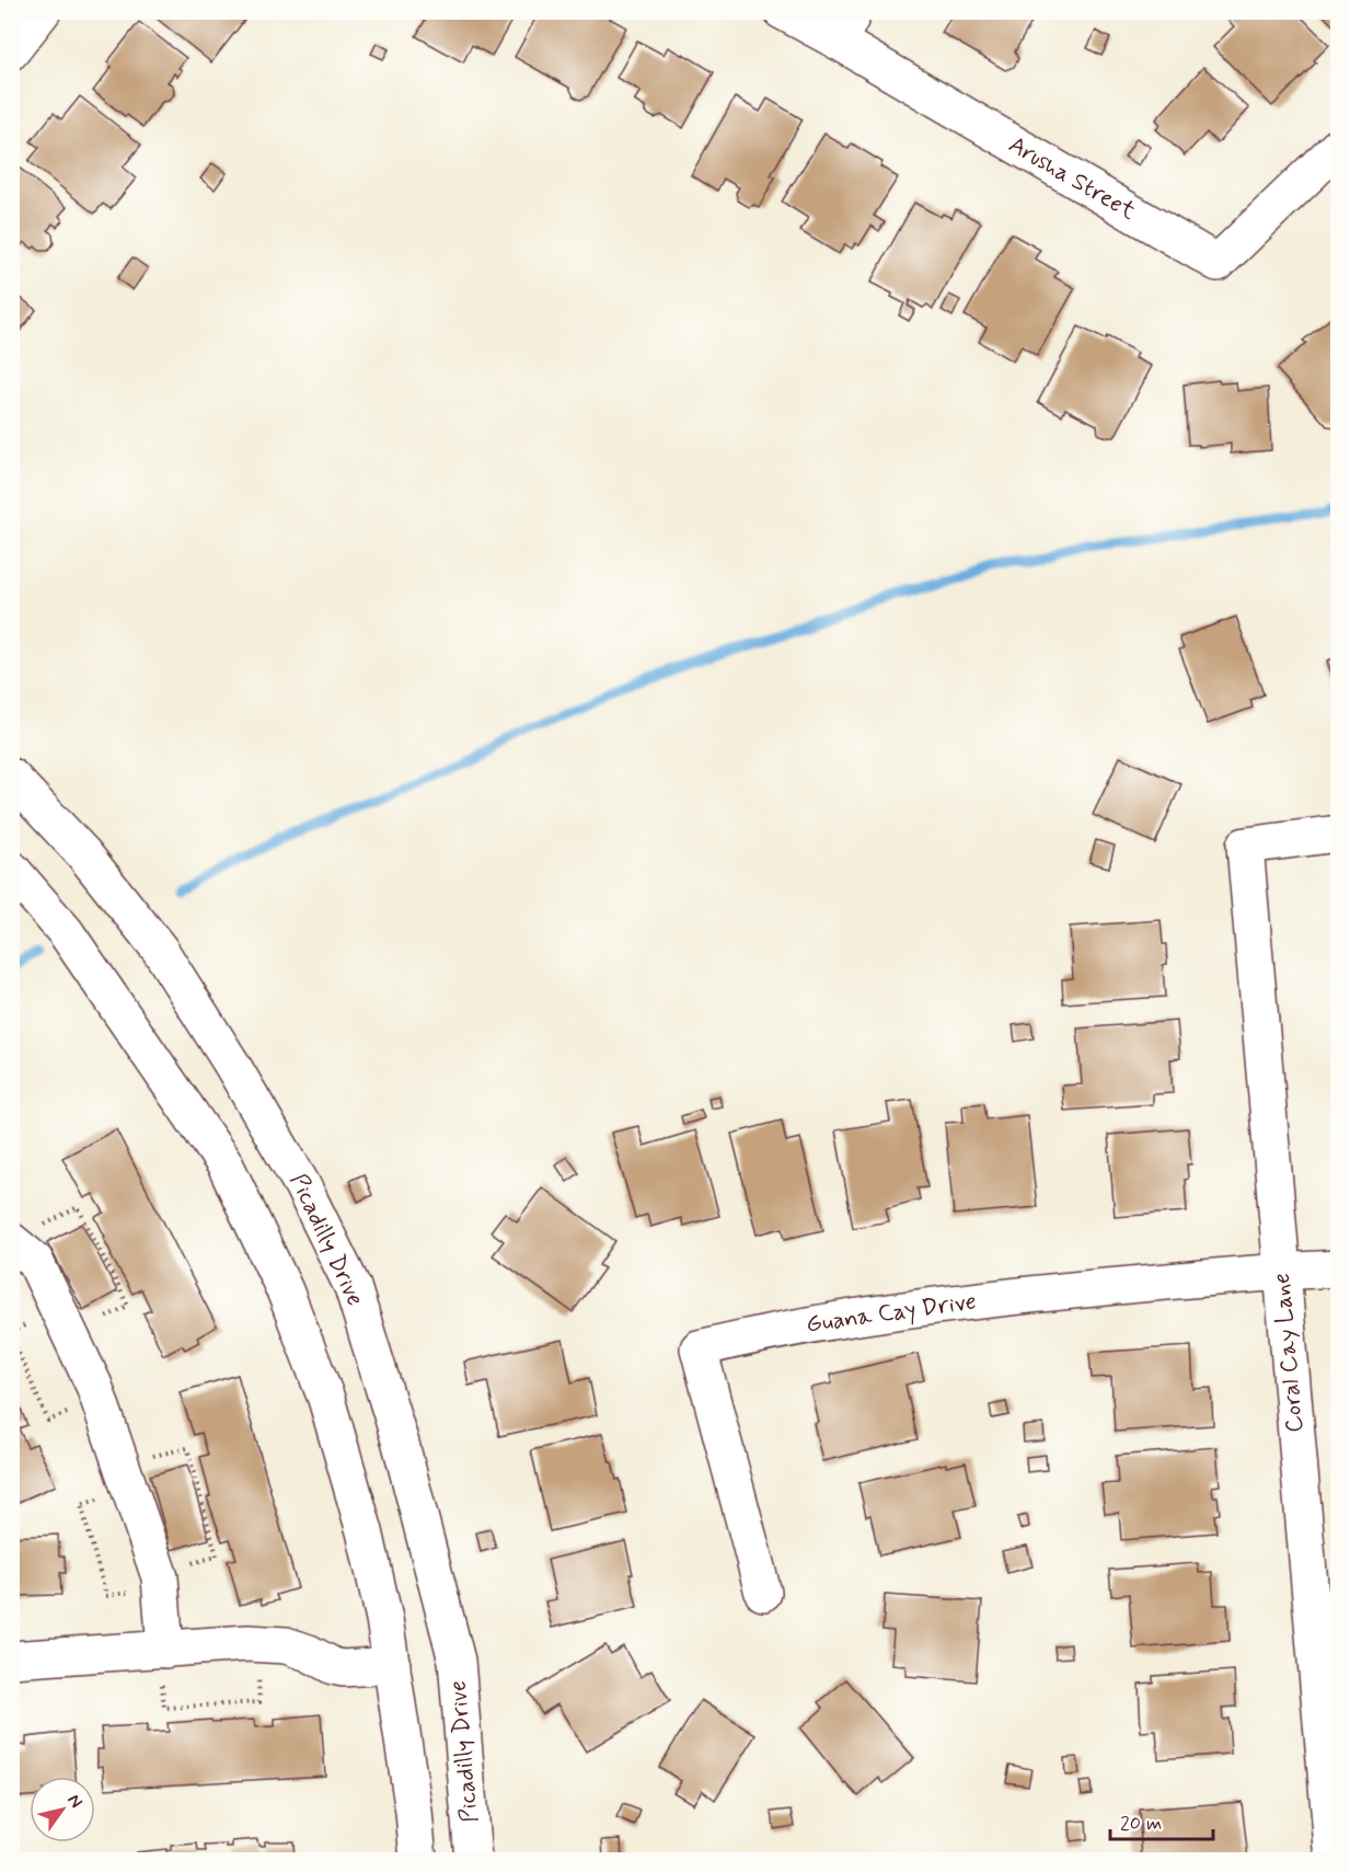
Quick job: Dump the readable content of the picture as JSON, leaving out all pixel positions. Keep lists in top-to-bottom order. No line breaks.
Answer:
{"streets":{"street":["Arusha Street","Picadilly Drive","Guana Cay Drive","Coral Cay Lane"]},"crossings":[["Guana Cay Drive","Coral Cay Lane"]],"scale_bar":"20 m","north":"top right"}
